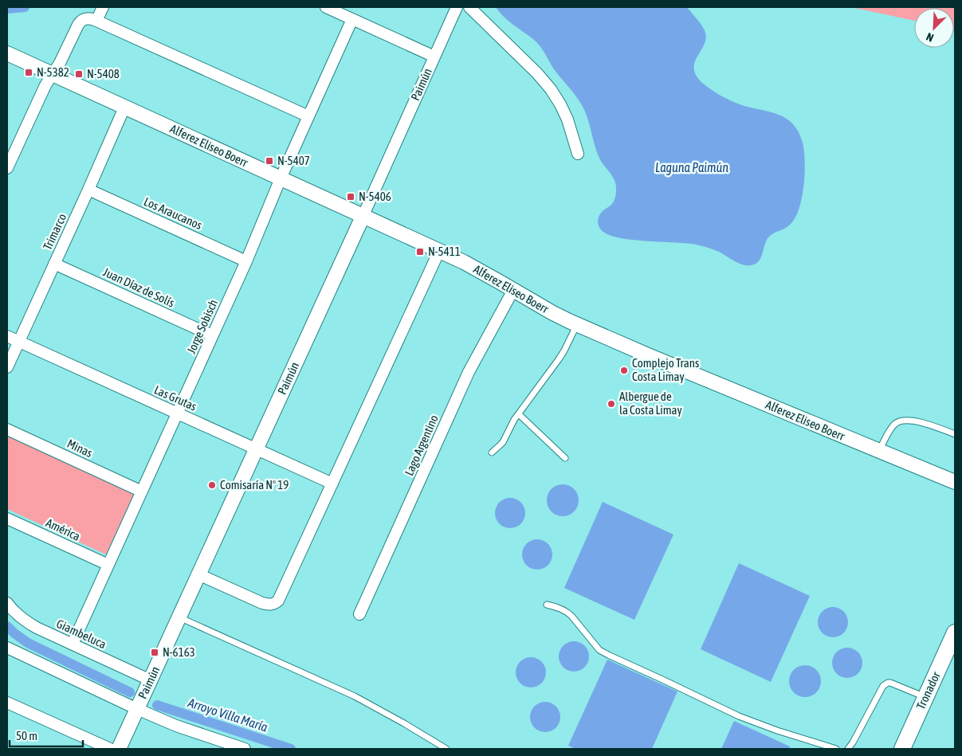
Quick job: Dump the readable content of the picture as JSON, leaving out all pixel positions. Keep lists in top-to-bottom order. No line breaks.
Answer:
{"streets":{"main road":["Tronador"],"street":["Paimún","Alferez Eliseo Boerr","Los Araucanos","Trimarco","Juan Díaz de Solís","Jorge Sobisch","Las Grutas","Lago Argentino","Minas","América","Giambeluca"]},"crossings":[["Paimún","Alferez Eliseo Boerr"],["Paimún","Las Grutas"],["Paimún","Giambeluca"],["Alferez Eliseo Boerr","Trimarco"],["Alferez Eliseo Boerr","Jorge Sobisch"],["Alferez Eliseo Boerr","Lago Argentino"],["Los Araucanos","Trimarco"],["Los Araucanos","Jorge Sobisch"],["Trimarco","Juan Díaz de Solís"],["Trimarco","Las Grutas"],["Juan Díaz de Solís","Jorge Sobisch"],["Jorge Sobisch","Las Grutas"],["Jorge Sobisch","Minas"],["Jorge Sobisch","América"],["Jorge Sobisch","Giambeluca"]],"water":["Laguna Paimún","Arroyo Villa María"],"places":{"transit":["N-5382","N-5408","N-5407","N-5406","N-5411","N-6163"],"other":["Complejo Trans Costa Limay","Albergue de la Costa Limay","Comisaría N° 19"]},"scale_bar":"50 m","north":"bottom left"}
